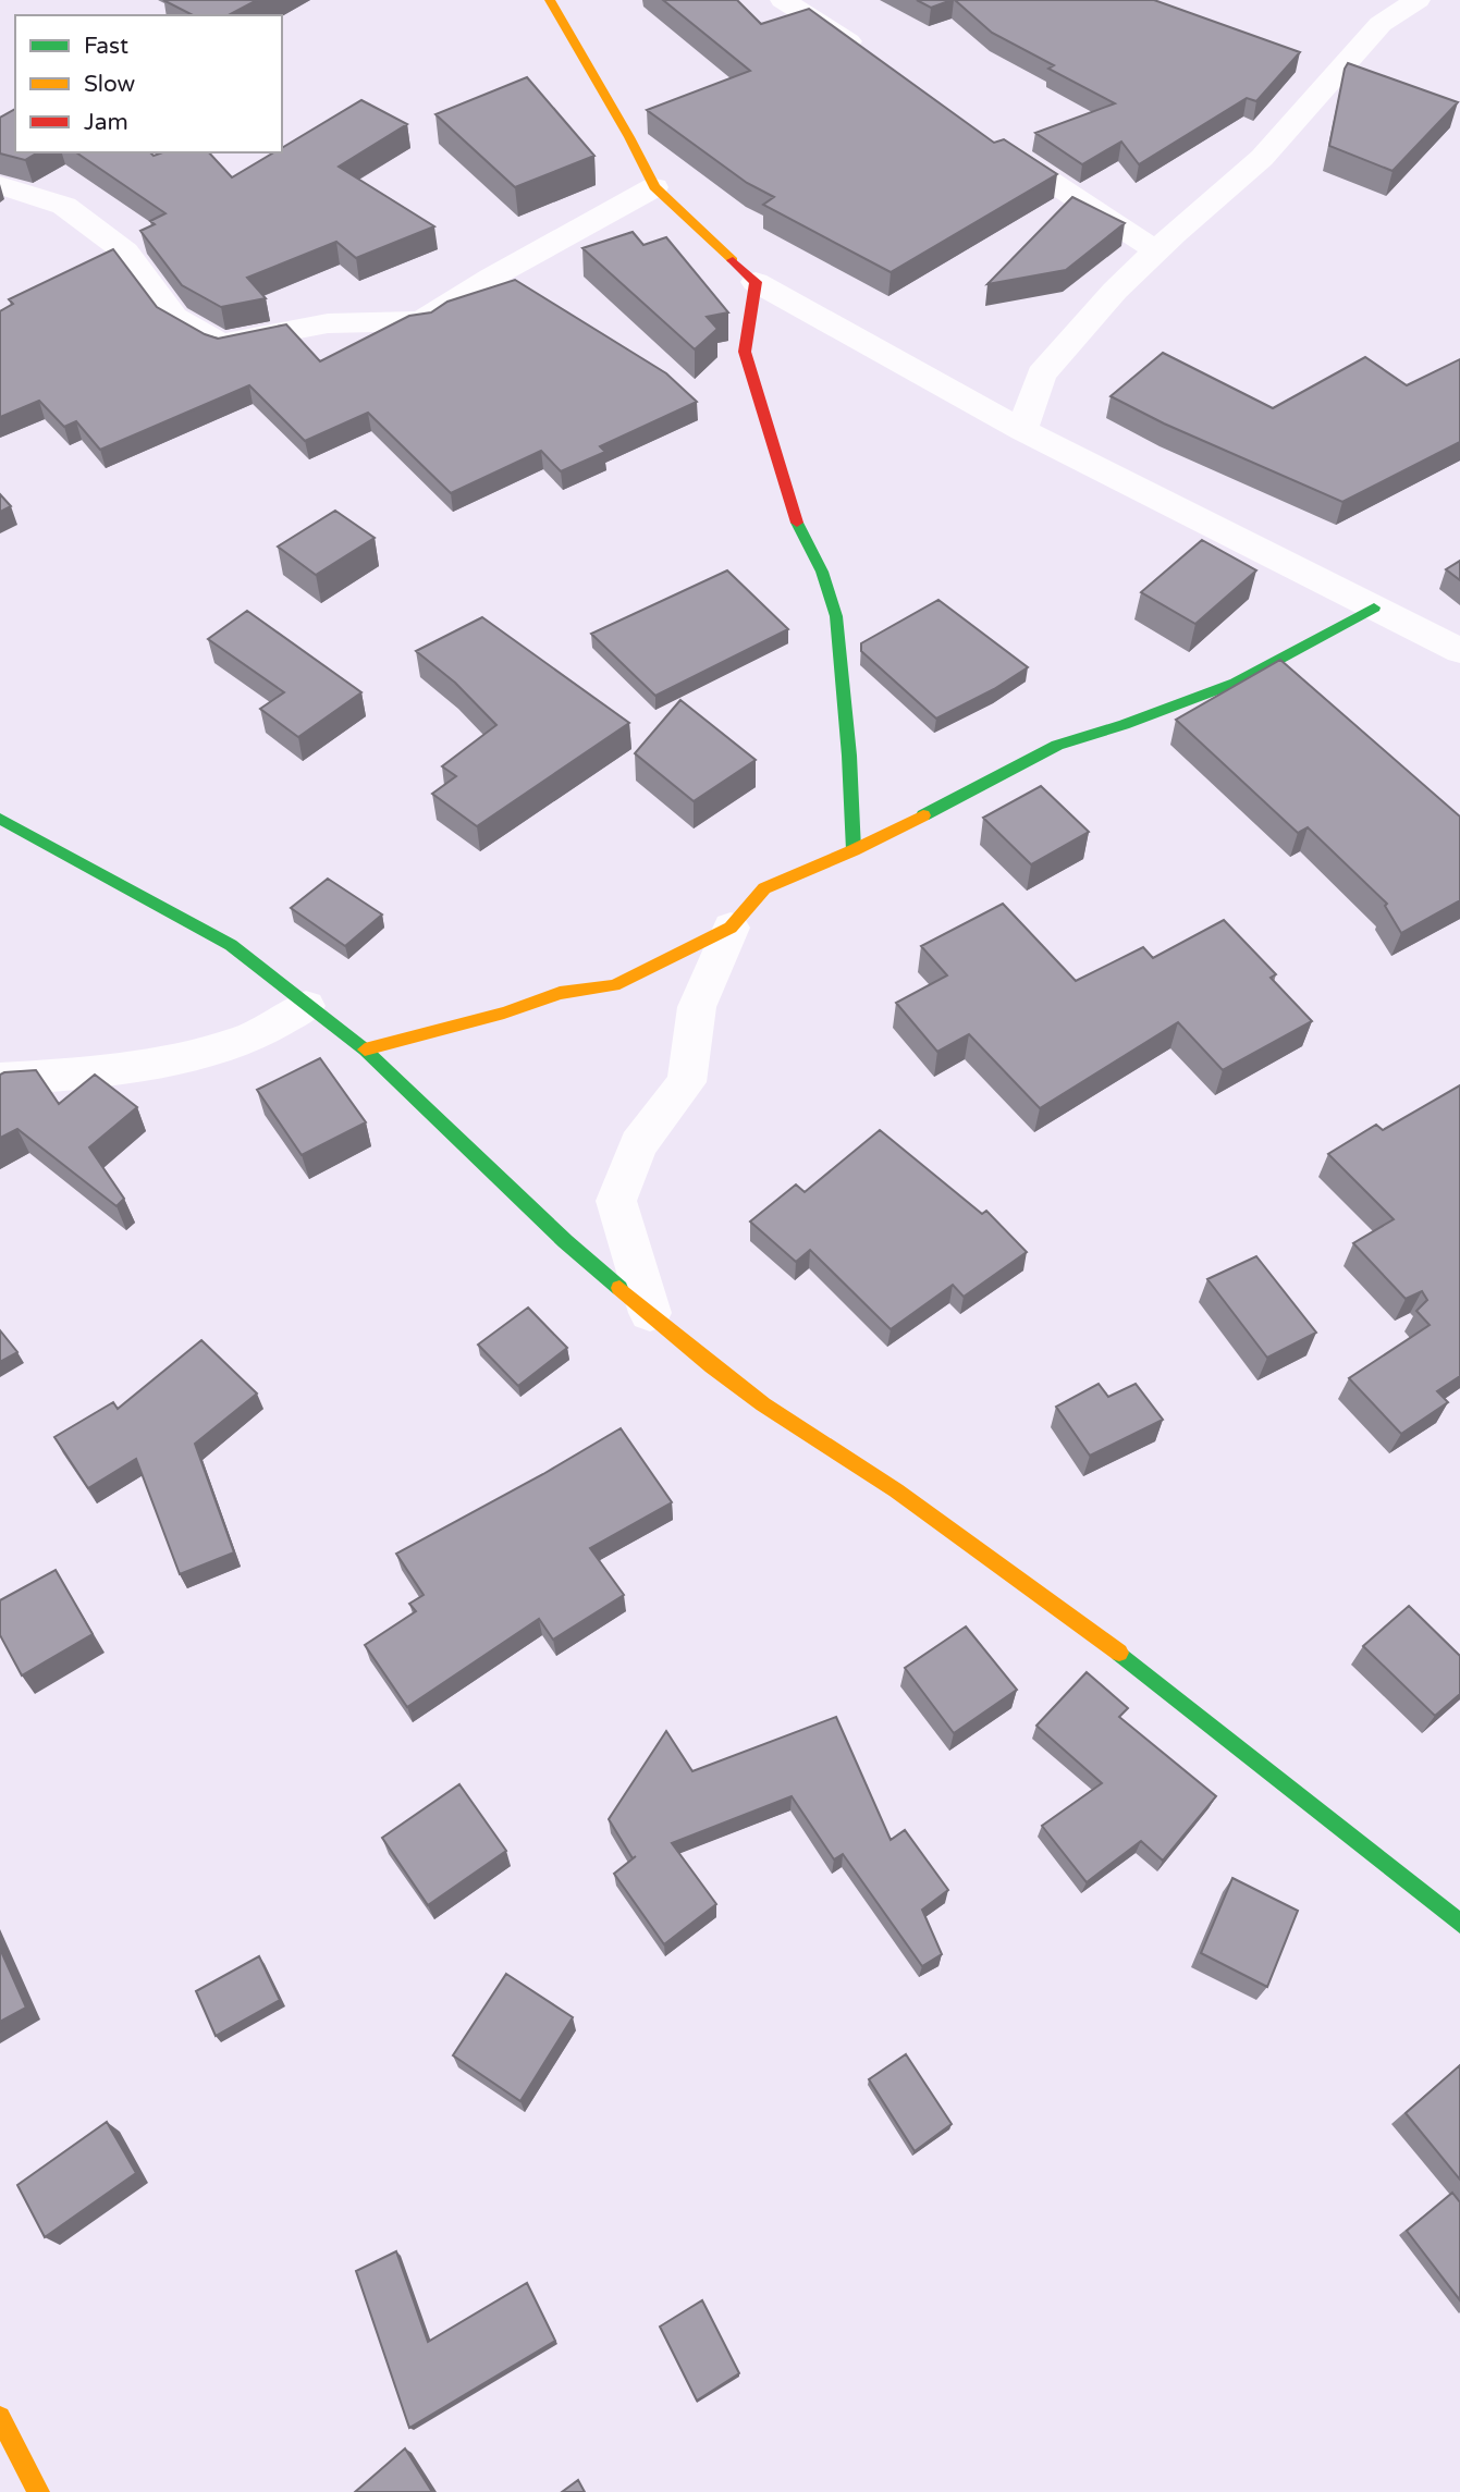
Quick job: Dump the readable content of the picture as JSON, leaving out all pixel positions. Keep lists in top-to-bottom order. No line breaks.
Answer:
{"legend":["Fast","Slow","Jam"]}
